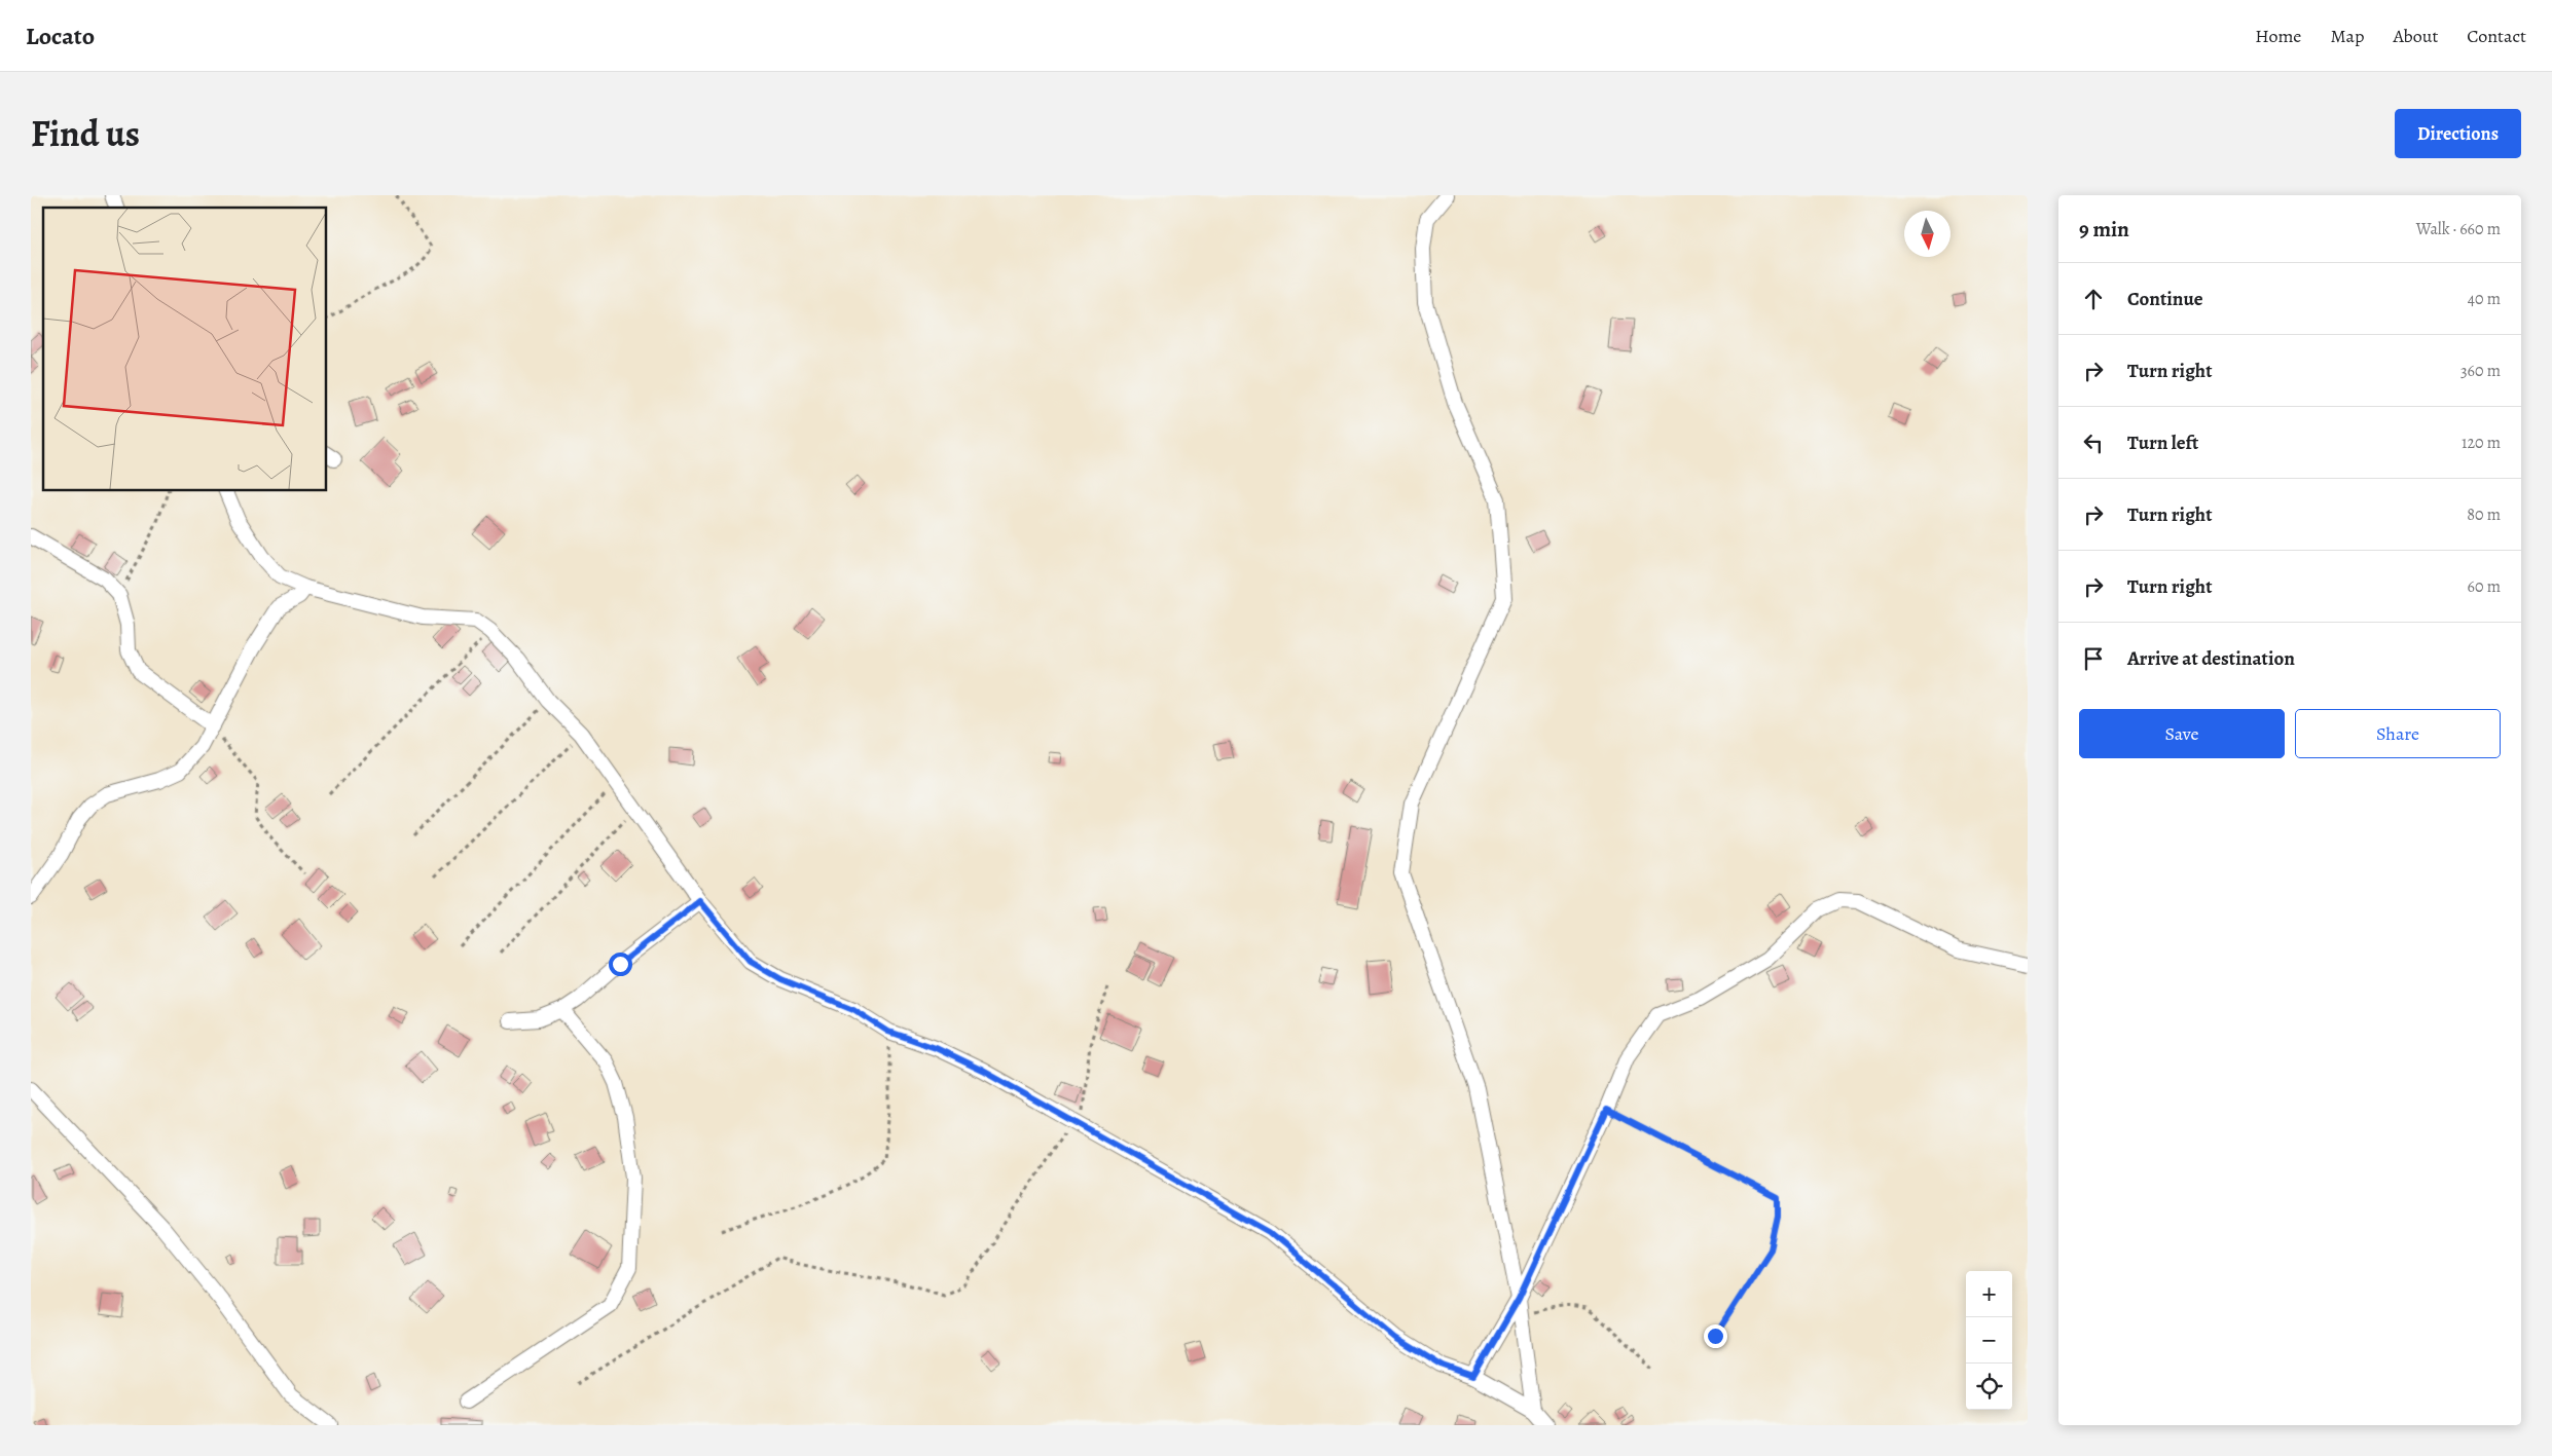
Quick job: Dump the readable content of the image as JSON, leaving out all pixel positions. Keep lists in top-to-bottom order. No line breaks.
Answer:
{"north":"bottom","page":{"header":"Locato","nav":["Home","Map","About","Contact"],"title":"Find us","buttons":["Directions",["Save","Share"]],"heading":["9 min","Walk · 660 m"],"list":[["Continue","40 m"],["Turn right","360 m"],["Turn left","120 m"],["Turn right","80 m"],["Turn right","60 m"],"Arrive at destination"],"map_buttons":["+","−"]}}
